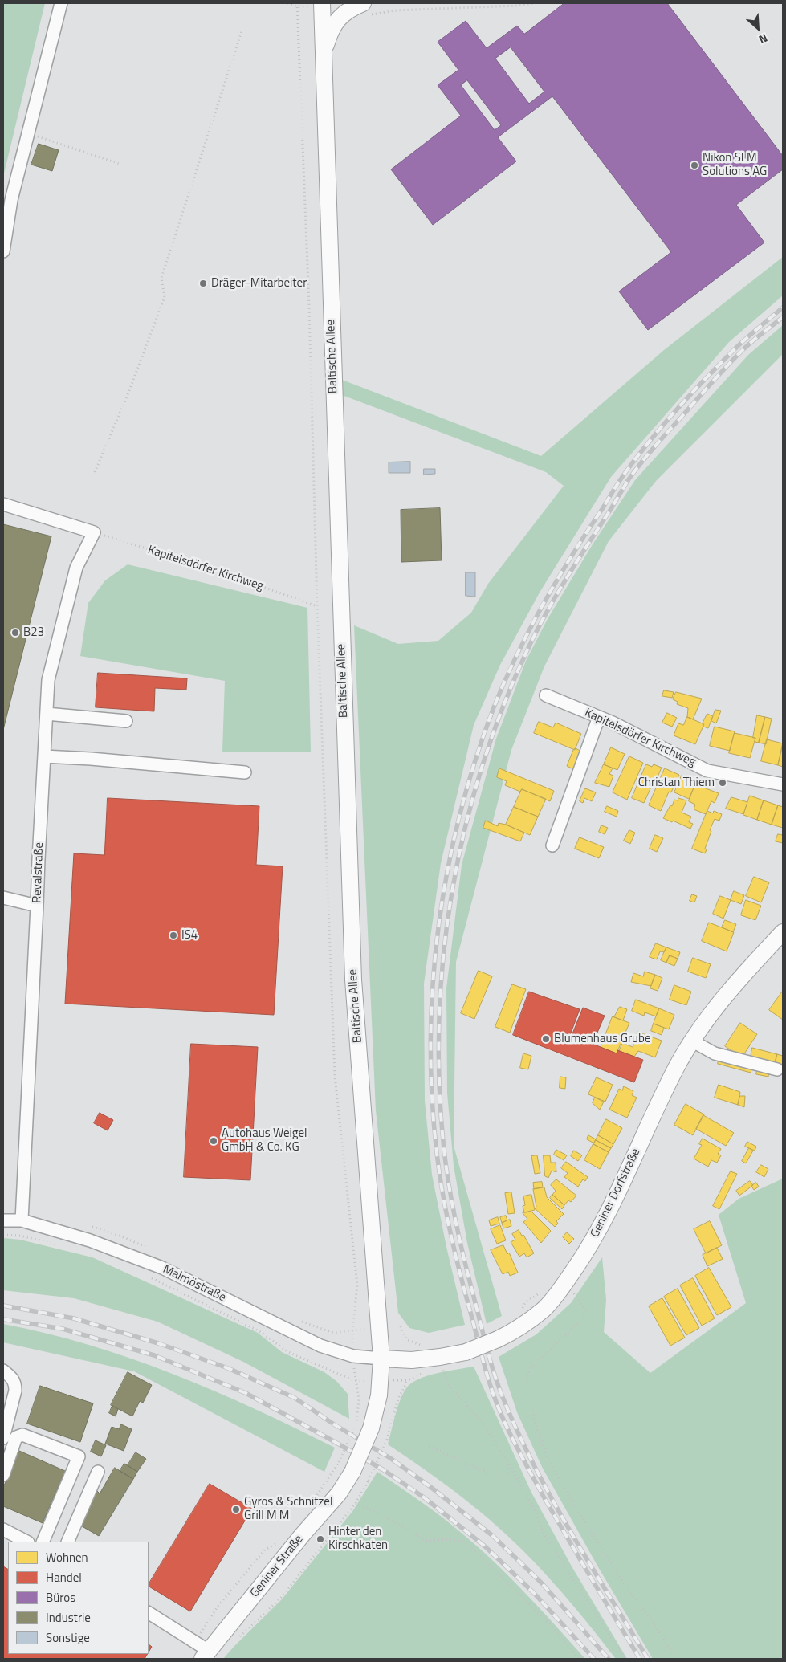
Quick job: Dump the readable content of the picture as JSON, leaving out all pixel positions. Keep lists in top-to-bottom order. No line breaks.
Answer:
{"streets":{"main road":["Baltische Allee","Geniner Dorfstraße","Geniner Straße"],"street":["Kapitelsdörfer Kirchweg","Revalstraße","Malmöstraße"]},"crossings":[["Baltische Allee","Geniner Dorfstraße"],["Baltische Allee","Malmöstraße"],["Baltische Allee","Geniner Straße"],["Kapitelsdörfer Kirchweg","Revalstraße"],["Revalstraße","Malmöstraße"],["Geniner Dorfstraße","Malmöstraße"],["Geniner Dorfstraße","Geniner Straße"],["Malmöstraße","Geniner Straße"]],"places":["Nikon SLM Solutions AG","Dräger-Mitarbeiter","B23","Christan Thiem","IS4","Blumenhaus Grube","Autohaus Weigel GmbH & Co. KG","Gyros & Schnitzel Grill M M","Hinter den Kirschkaten"],"legend":["Wohnen","Handel","Büros","Industrie","Sonstige"],"north":"bottom right"}
